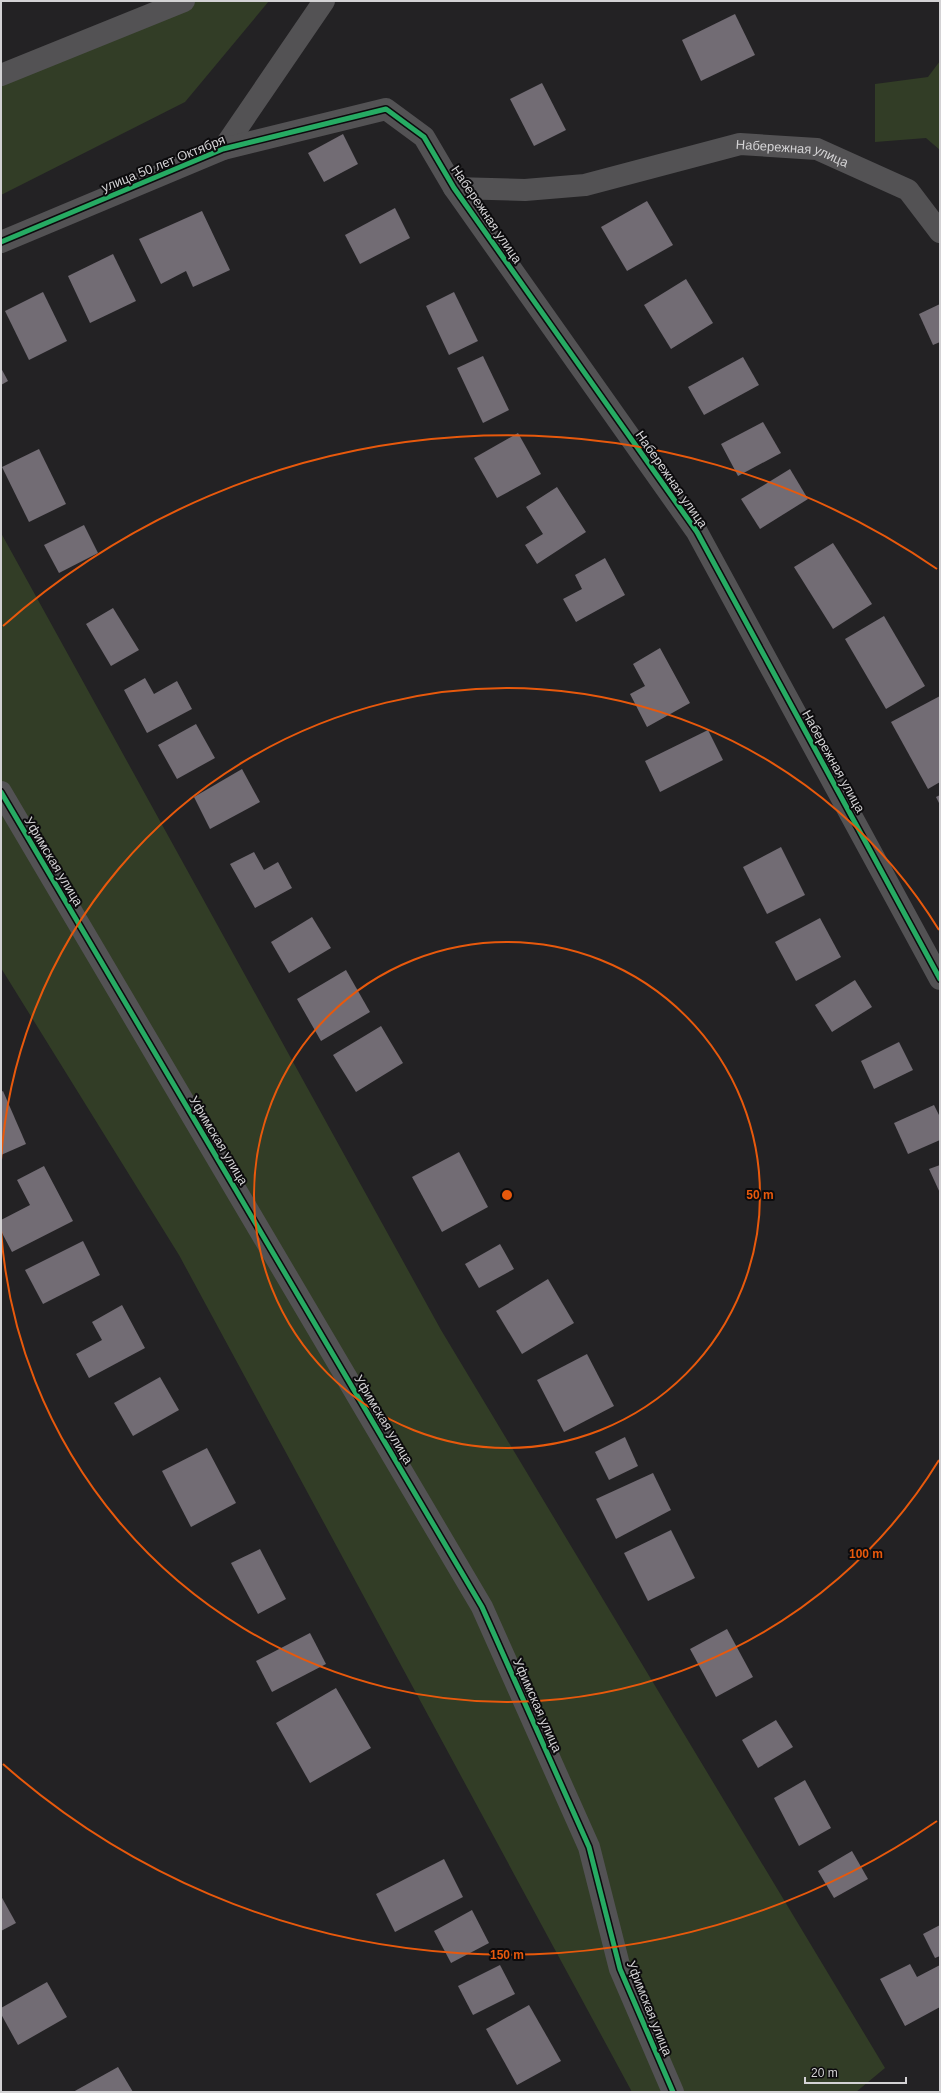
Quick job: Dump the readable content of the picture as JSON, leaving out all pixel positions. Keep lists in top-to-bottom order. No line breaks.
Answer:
{"streets":{"street":["Набережная улица","улица 50 лет Октября","Уфимская улица"]},"crossings":[["Набережная улица","улица 50 лет Октября"]],"scale_bar":"20 m","rings":["50 m","100 m","150 m"]}
